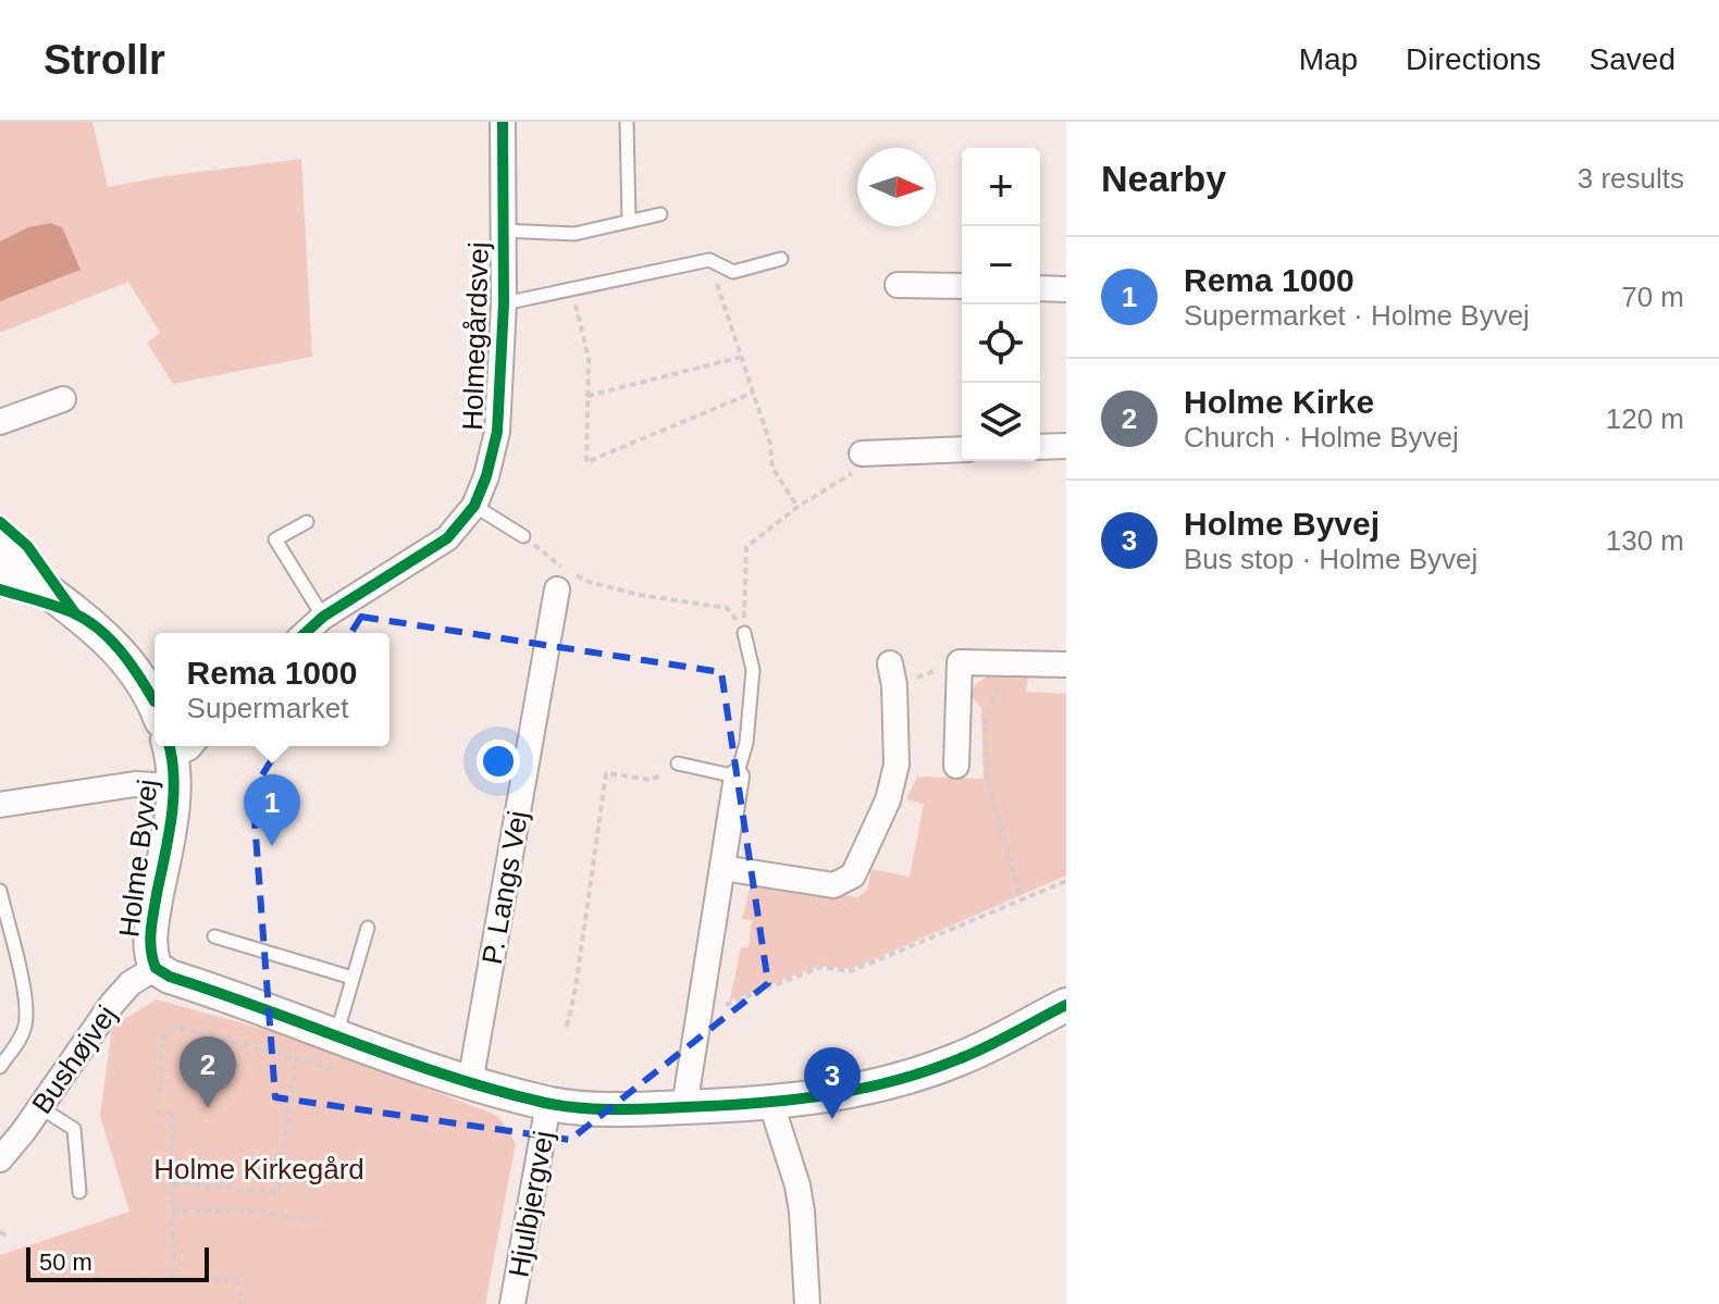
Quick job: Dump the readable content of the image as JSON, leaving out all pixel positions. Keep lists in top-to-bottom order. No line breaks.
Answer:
{"streets":{"street":["Holmegårdsvej","Holme Byvej","P. Langs Vej","Bushøjvej","Hjulbjergvej"]},"crossings":[["Holme Byvej","P. Langs Vej"],["Holme Byvej","Bushøjvej"],["Holme Byvej","Hjulbjergvej"]],"parks":["Holme Kirkegård"],"scale_bar":"50 m","north":"right","page":{"header":"Strollr","nav":["Map","Directions","Saved"],"heading":["Nearby","3 results"],"map_buttons":["+","−"],"list":[{"mark":"1","name":"Rema 1000","note":"Supermarket · Holme Byvej","value":"70 m"},{"mark":"2","name":"Holme Kirke","note":"Church · Holme Byvej","value":"120 m"},{"mark":"3","name":"Holme Byvej","note":"Bus stop · Holme Byvej","value":"130 m"}],"popup":["Rema 1000","Supermarket"],"pins":["1","2","3"],"scale":"50 m"}}
